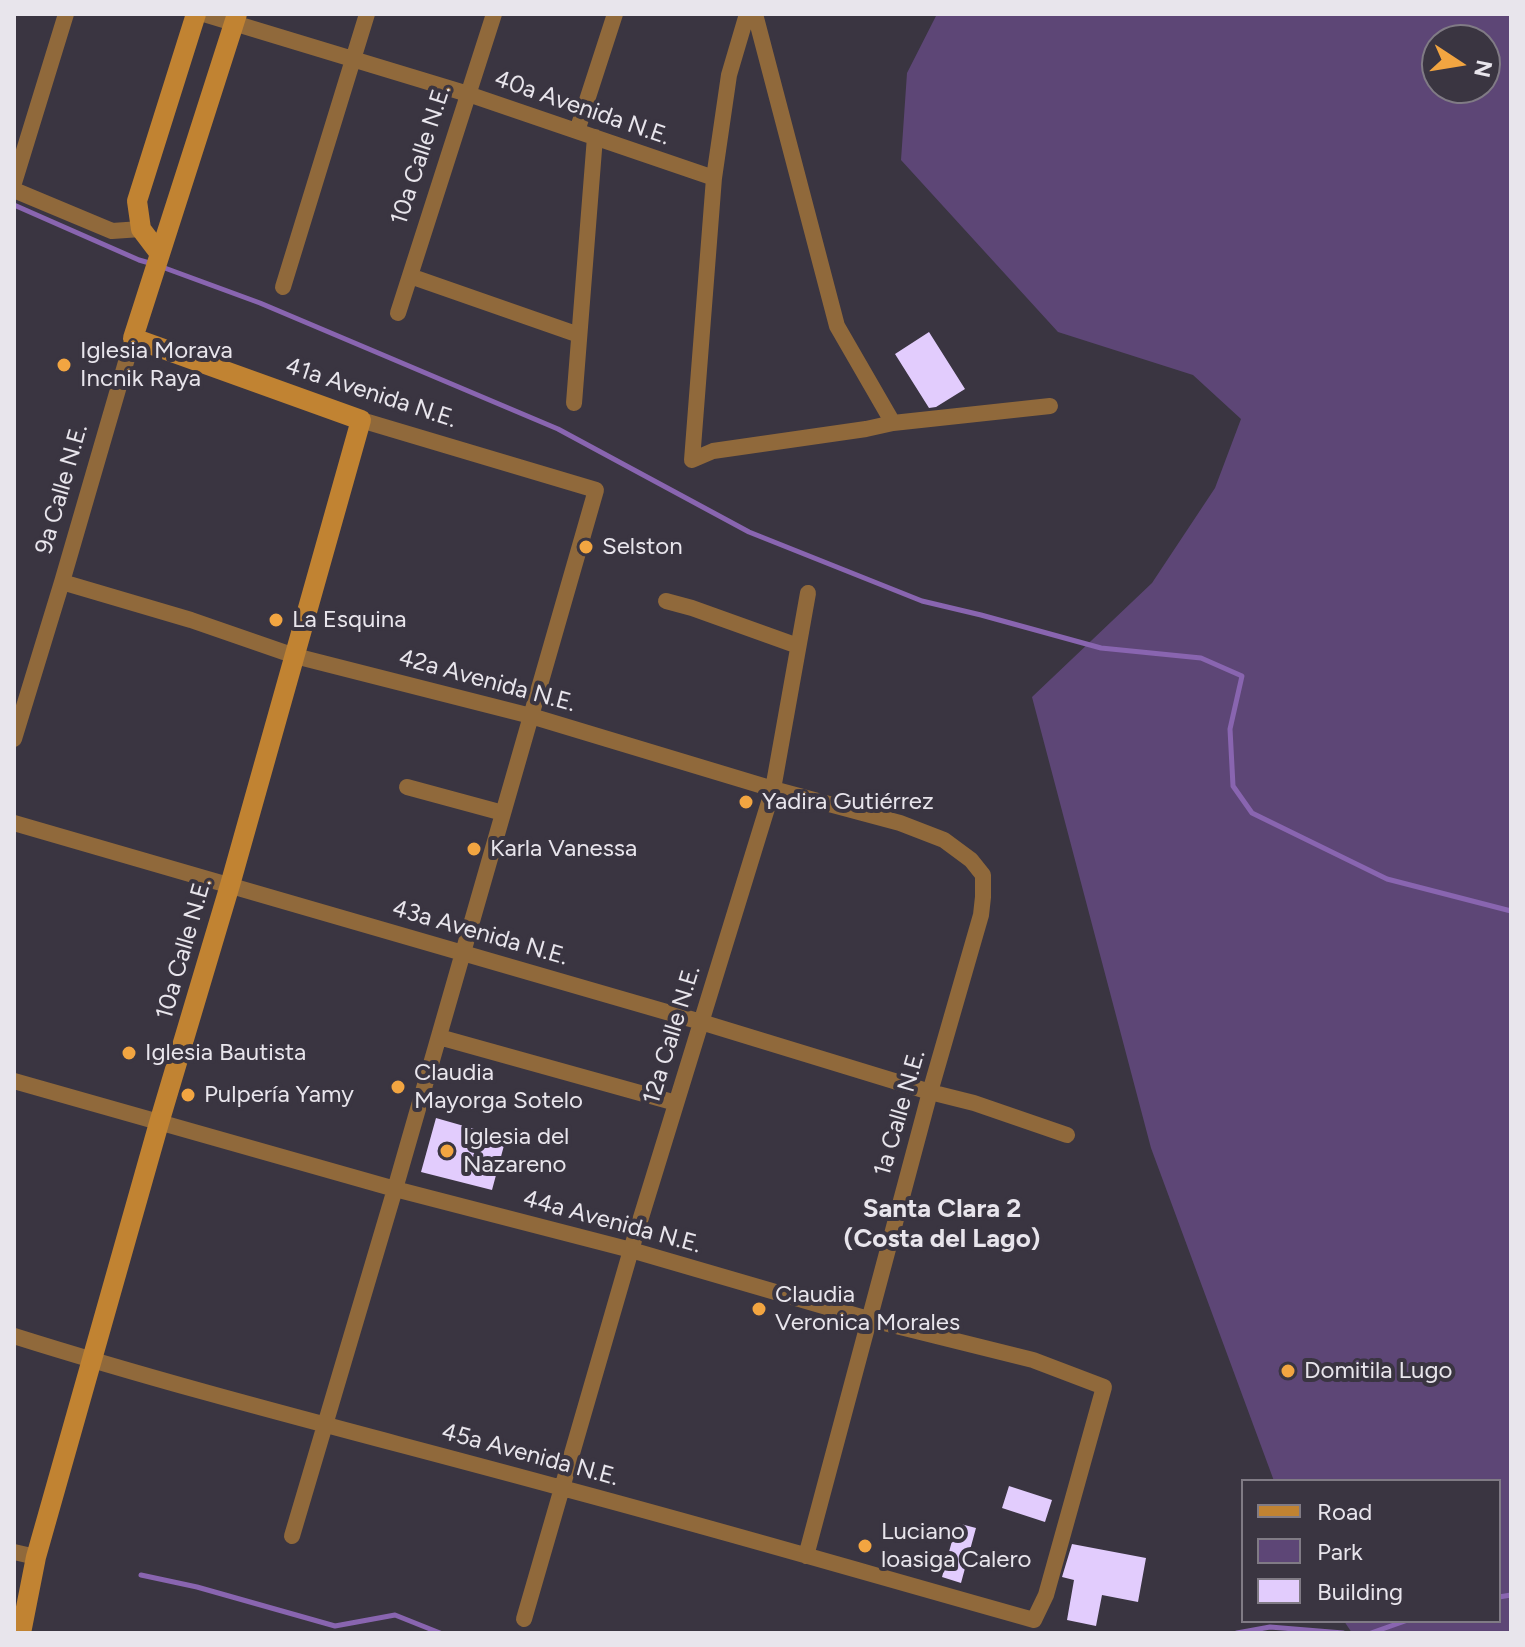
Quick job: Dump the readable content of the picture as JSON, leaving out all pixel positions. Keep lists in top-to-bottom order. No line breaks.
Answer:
{"streets":{"street":["40a Avenida N.E.","10a Calle N.E.","41a Avenida N.E.","9a Calle N.E.","42a Avenida N.E.","43a Avenida N.E.","12a Calle N.E.","1a Calle N.E.","44a Avenida N.E.","45a Avenida N.E."]},"crossings":[["40a Avenida N.E.","10a Calle N.E."],["40a Avenida N.E.","9a Calle N.E."],["10a Calle N.E.","41a Avenida N.E."],["10a Calle N.E.","42a Avenida N.E."],["10a Calle N.E.","43a Avenida N.E."],["10a Calle N.E.","44a Avenida N.E."],["10a Calle N.E.","45a Avenida N.E."],["41a Avenida N.E.","9a Calle N.E."],["41a Avenida N.E.","42a Avenida N.E."],["9a Calle N.E.","42a Avenida N.E."],["42a Avenida N.E.","12a Calle N.E."],["42a Avenida N.E.","1a Calle N.E."],["43a Avenida N.E.","12a Calle N.E."],["43a Avenida N.E.","1a Calle N.E."],["12a Calle N.E.","44a Avenida N.E."],["12a Calle N.E.","45a Avenida N.E."],["1a Calle N.E.","44a Avenida N.E."],["1a Calle N.E.","45a Avenida N.E."],["44a Avenida N.E.","45a Avenida N.E."]],"districts":["Santa Clara 2 (Costa del Lago)"],"places":["Iglesia Morava Incnik Raya","Selston","La Esquina","Yadira Gutiérrez","Karla Vanessa","Iglesia Bautista","Claudia Mayorga Sotelo","Pulpería Yamy","Iglesia del Nazareno","Claudia Veronica Morales","Domitila Lugo","Luciano loasiga Calero"],"legend":["Road","Park","Building"],"north":"right"}
